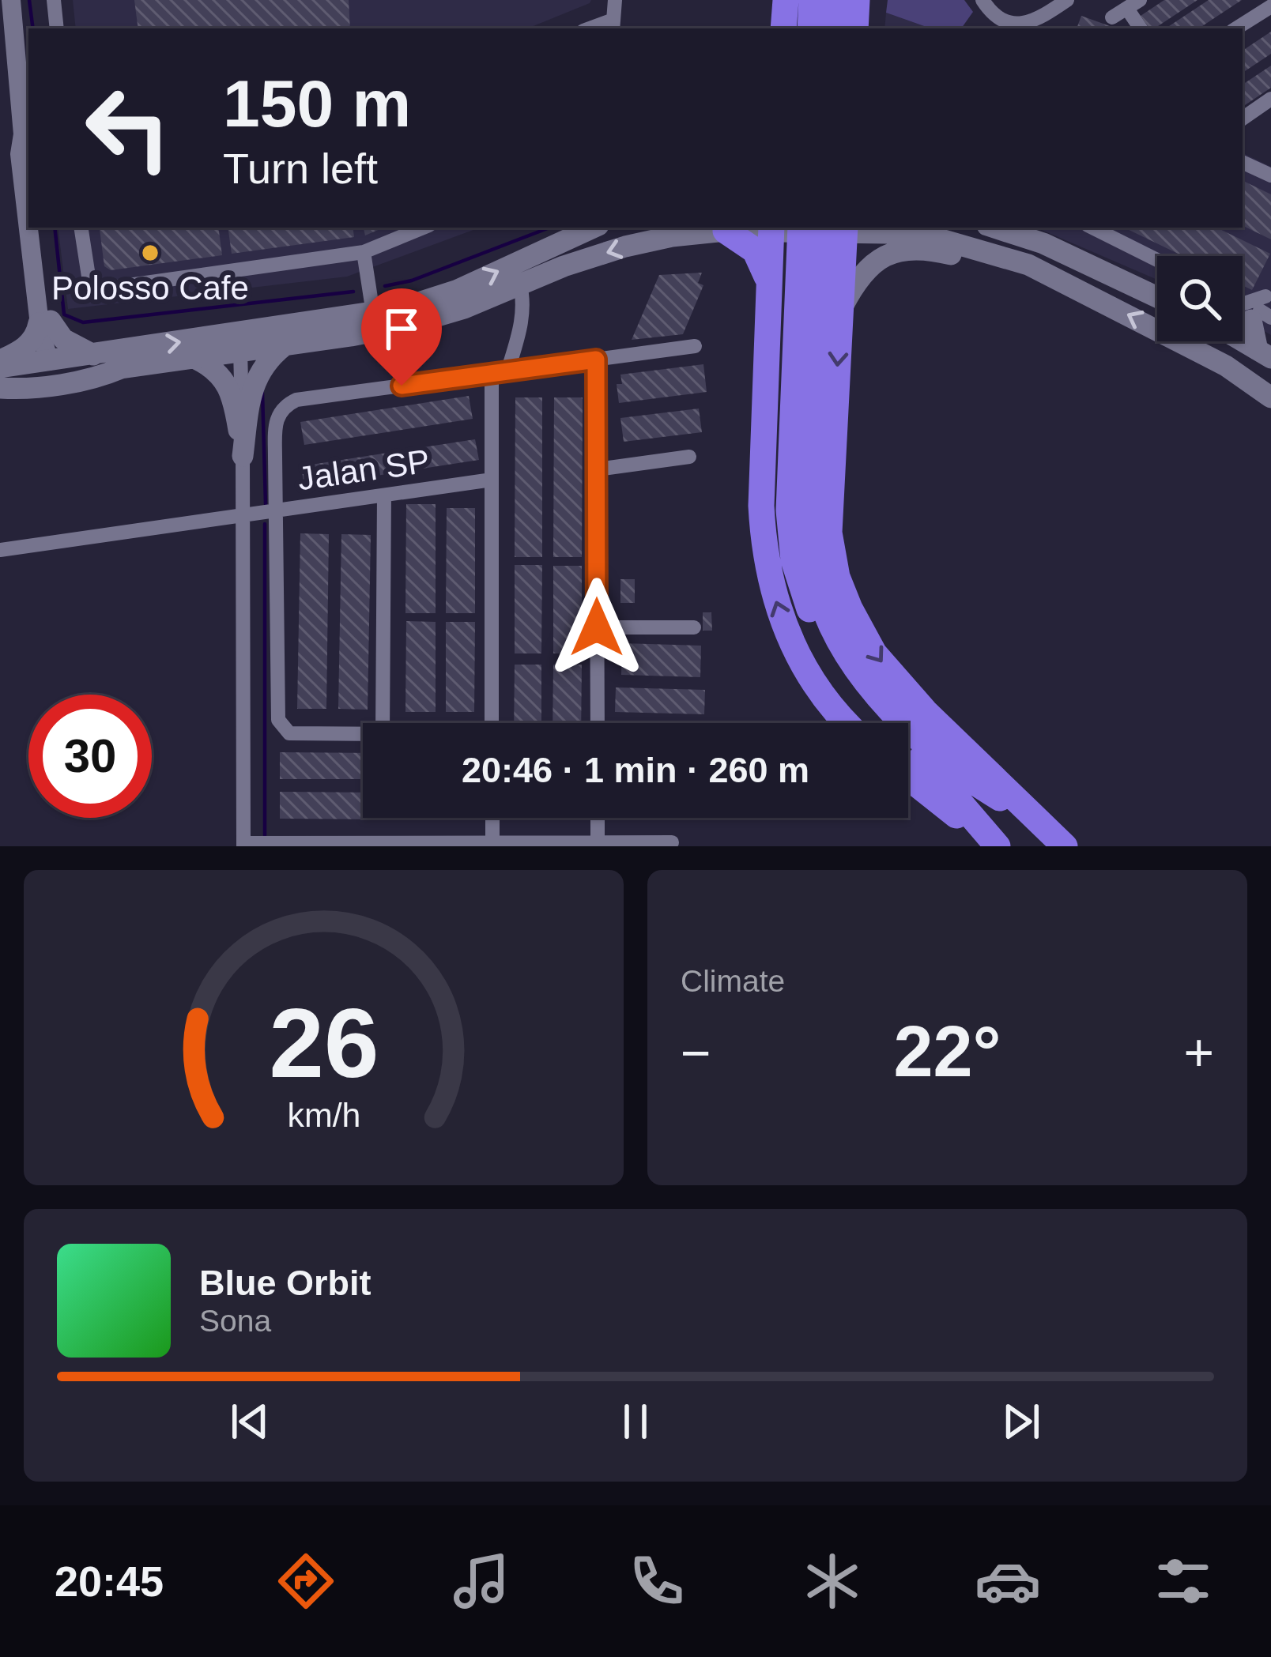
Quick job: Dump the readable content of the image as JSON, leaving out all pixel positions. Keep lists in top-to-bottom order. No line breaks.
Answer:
{"streets":{"street":["Jalan SP"]},"places":["Polosso Cafe"],"page":{"turn":["150 m","Turn left"],"limit":"30","trip":"20:46 · 1 min · 260 m","tile":"Climate","heat":["−","22°","+"],"song":["Blue Orbit","Sona"],"tabs":"20:45","gauge":["26","km/h"]}}
